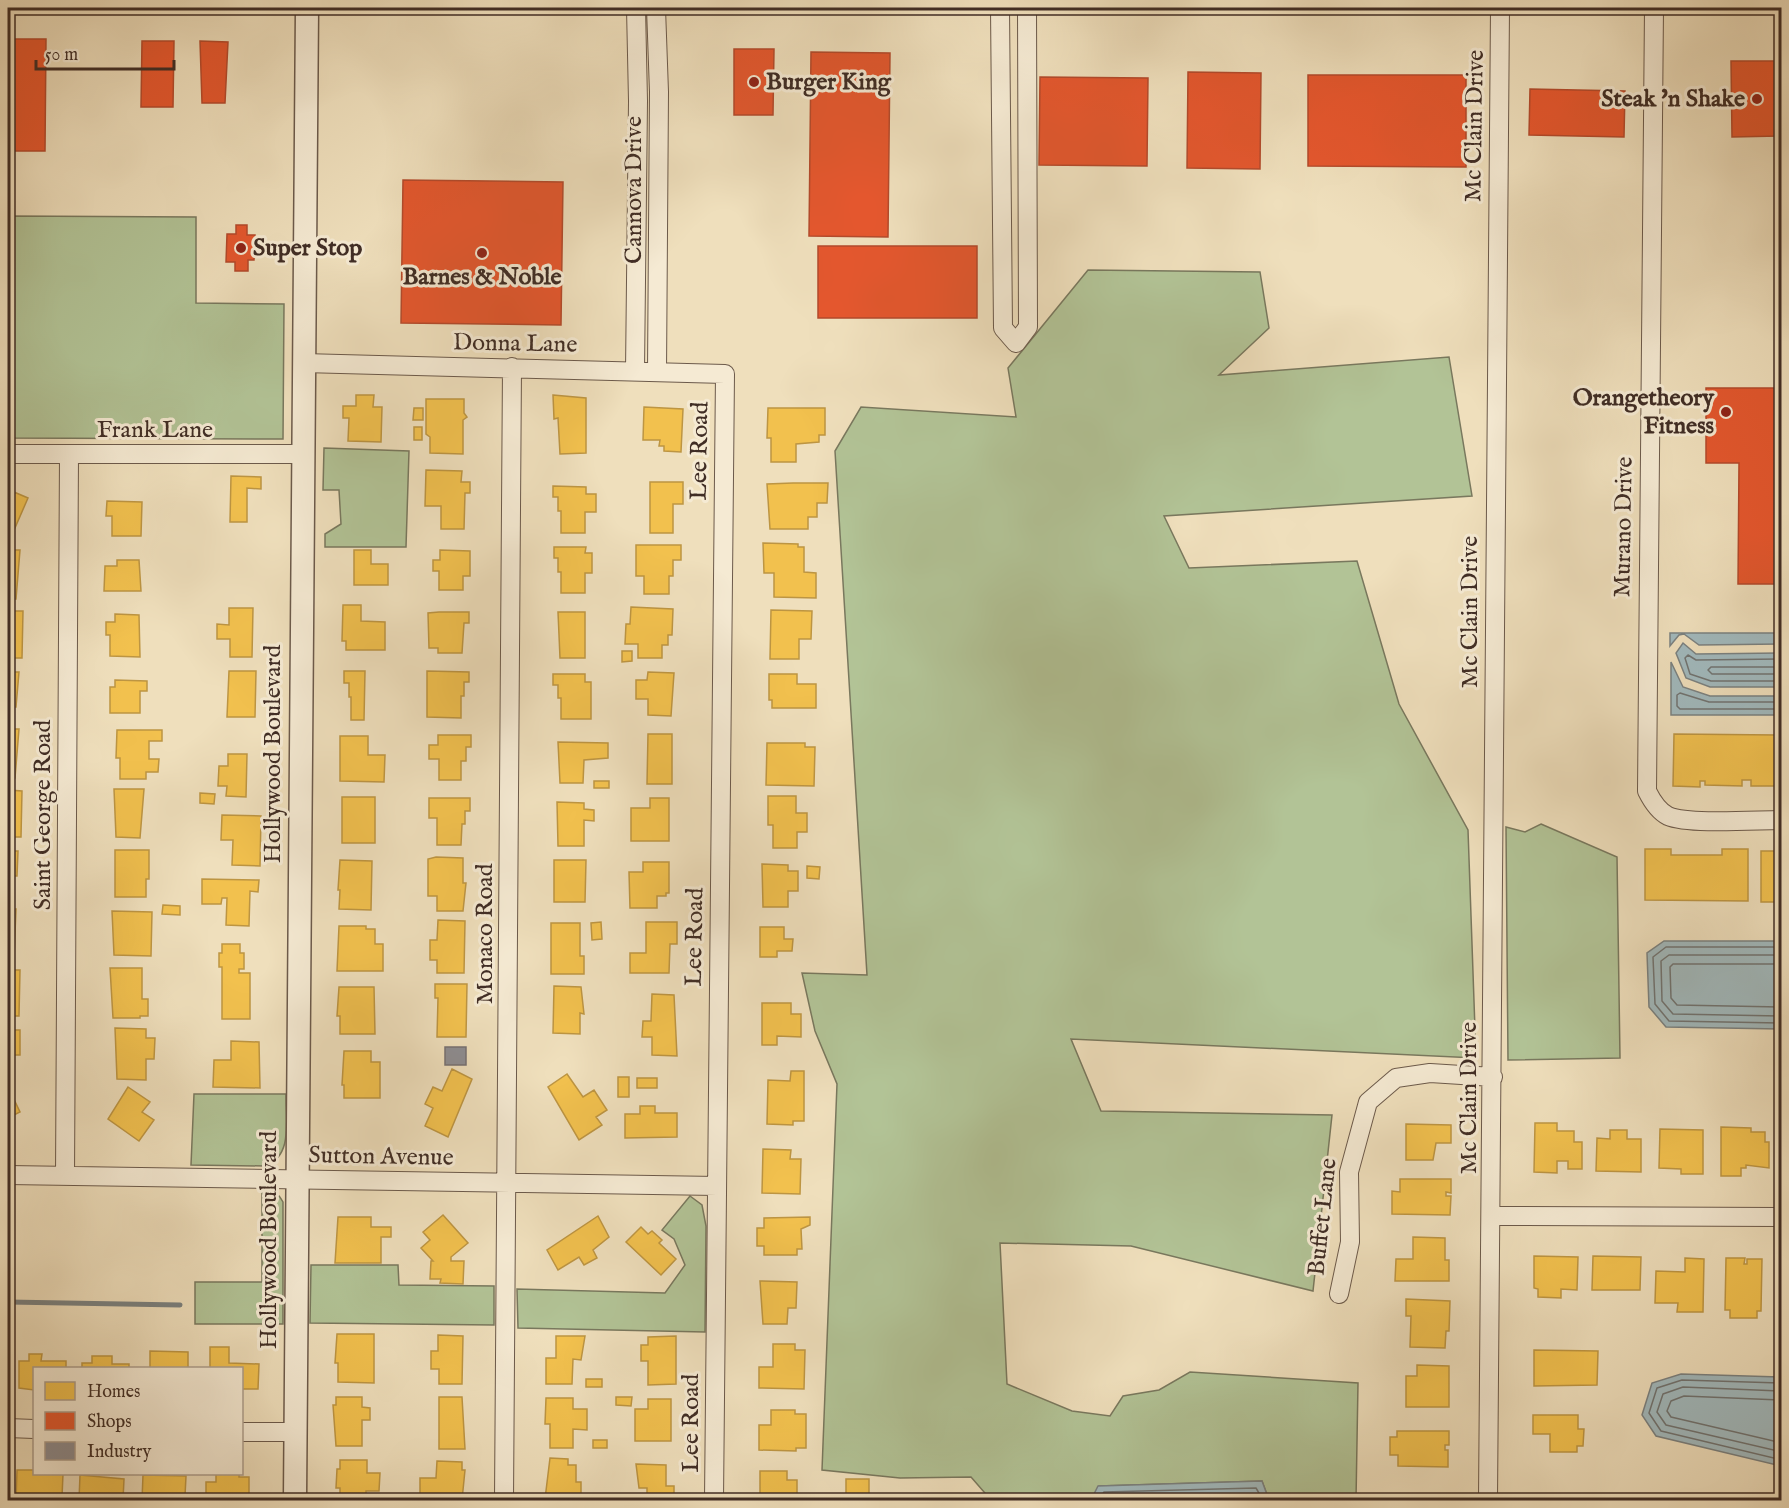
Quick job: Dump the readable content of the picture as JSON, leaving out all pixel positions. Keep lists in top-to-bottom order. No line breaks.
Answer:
{"streets":{"street":["Mc Clain Drive","Cannova Drive","Donna Lane","Frank Lane","Lee Road","Murano Drive","Hollywood Boulevard","Saint George Road","Monaco Road","Sutton Avenue","Buffet Lane"]},"crossings":[["Mc Clain Drive","Buffet Lane"],["Cannova Drive","Donna Lane"],["Donna Lane","Lee Road"],["Donna Lane","Hollywood Boulevard"],["Donna Lane","Monaco Road"],["Frank Lane","Hollywood Boulevard"],["Frank Lane","Saint George Road"],["Lee Road","Sutton Avenue"],["Hollywood Boulevard","Sutton Avenue"],["Saint George Road","Sutton Avenue"],["Monaco Road","Sutton Avenue"]],"places":["Burger King","Steak 'n Shake","Super Stop","Barnes & Noble","Orangetheory Fitness"],"legend":["Homes","Shops","Industry"],"scale_bar":"50 m"}
